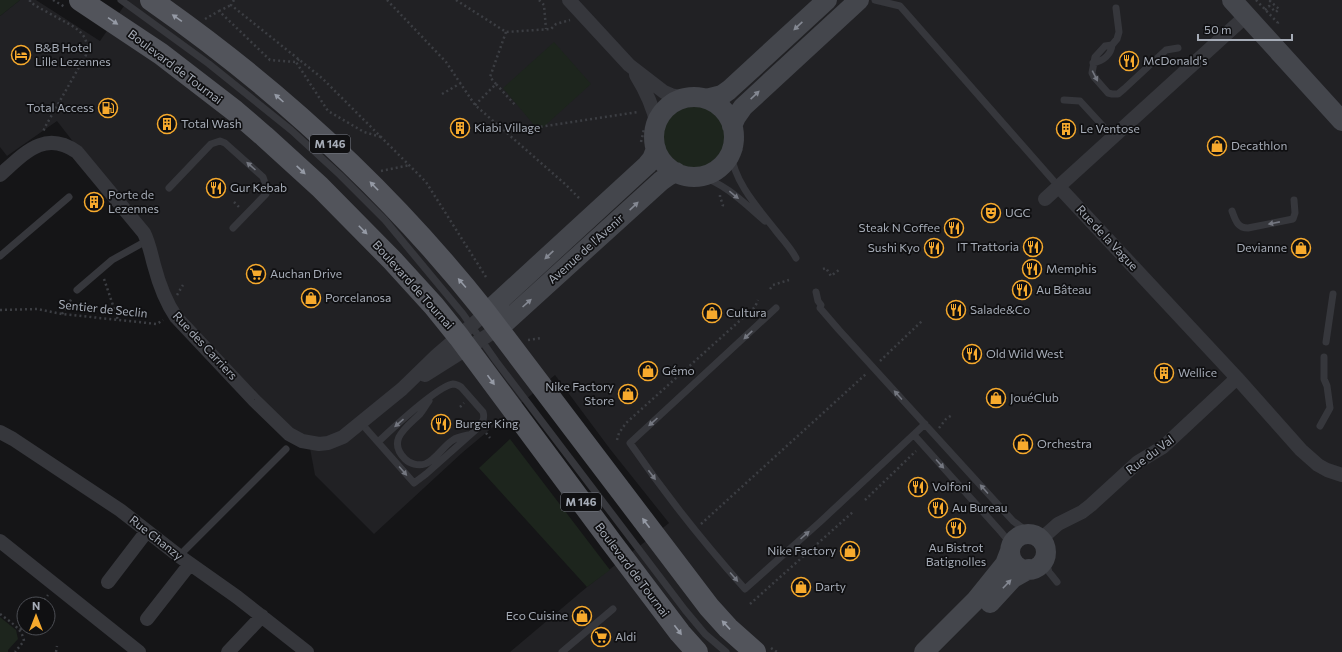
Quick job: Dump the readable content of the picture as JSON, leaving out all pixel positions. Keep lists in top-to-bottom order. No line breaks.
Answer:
{"streets":{"main road":["Boulevard de Tournai","M 146","Avenue de l'Avenir","Rue du Val"],"street":["Rue de la Vague","Rue des Carriers","Rue Chanzy"],"path":["Sentier de Seclin"]},"crossings":[["Boulevard de Tournai","Avenue de l'Avenir"],["Boulevard de Tournai","Rue des Carriers"],["Rue de la Vague","Rue du Val"],["Avenue de l'Avenir","Rue des Carriers"],["Sentier de Seclin","Rue des Carriers"]],"places":{"hotel":["B&B Hotel Lille Lezennes"],"restaurant":["McDonald's","Gur Kebab","Steak N Coffee","IT Trattoria","Sushi Kyo","Memphis","Au Bâteau","Salade&Co","Old Wild West","Burger King","Volfoni","Au Bureau","Au Bistrot Batignolles"],"fuel station":["Total Access"],"building":["Total Wash","Kiabi Village","Le Ventose","Porte de Lezennes","Wellice"],"shop":["Decathlon","Devianne","Porcelanosa","Cultura","Gémo","Nike Factory Store","JouéClub","Orchestra","Nike Factory","Darty","Eco Cuisine"],"theatre":["UGC"],"supermarket":["Auchan Drive","Aldi"]},"scale_bar":"50 m","north":"top"}
